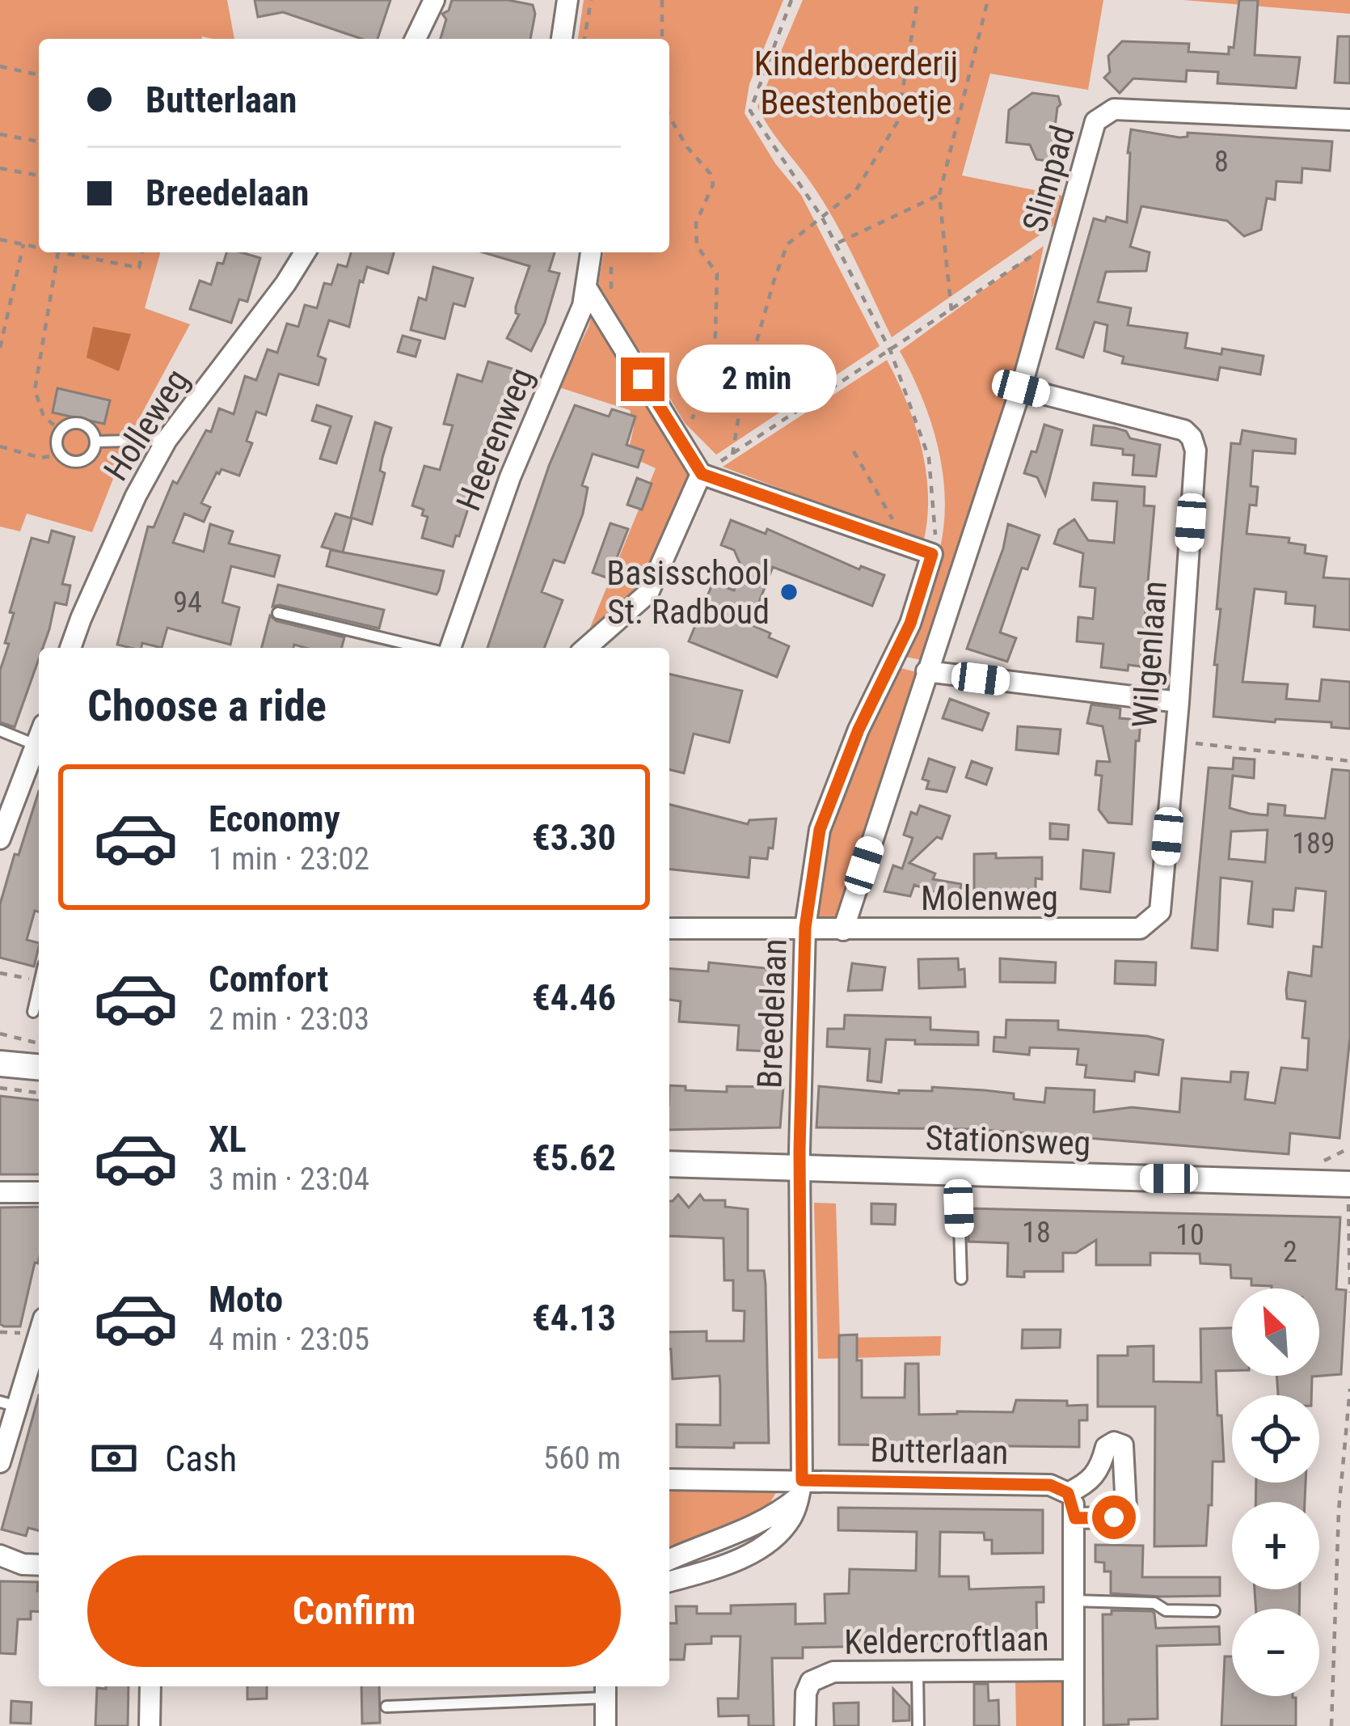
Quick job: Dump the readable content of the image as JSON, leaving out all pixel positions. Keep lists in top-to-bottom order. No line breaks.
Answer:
{"streets":{"street":["Slimpad","Holleweg","Heerenweg","Wilgenlaan","Molenweg","Breedelaan","Stationsweg","Butterlaan","Keldercroftlaan"]},"crossings":[["Slimpad","Wilgenlaan"],["Slimpad","Breedelaan"],["Wilgenlaan","Molenweg"],["Wilgenlaan","Breedelaan"],["Molenweg","Breedelaan"],["Breedelaan","Stationsweg"],["Breedelaan","Butterlaan"]],"parks":["Kinderboerderij Beestenboetje"],"places":["Basisschool St. Radboud"],"house_numbers":["8","94","189","18","10","2"],"north":"top left","page":{"banner":["Butterlaan","Breedelaan"],"bubble":"2 min","heading":"Choose a ride","list":[{"name":"Economy","note":"1 min · 23:02","value":"€3.30"},{"name":"Comfort","note":"2 min · 23:03","value":"€4.46"},{"name":"XL","note":"3 min · 23:04","value":"€5.62"},{"name":"Moto","note":"4 min · 23:05","value":"€4.13"}],"map_buttons":["+","−"],"pay":["Cash","560 m"],"buttons":"Confirm"}}
